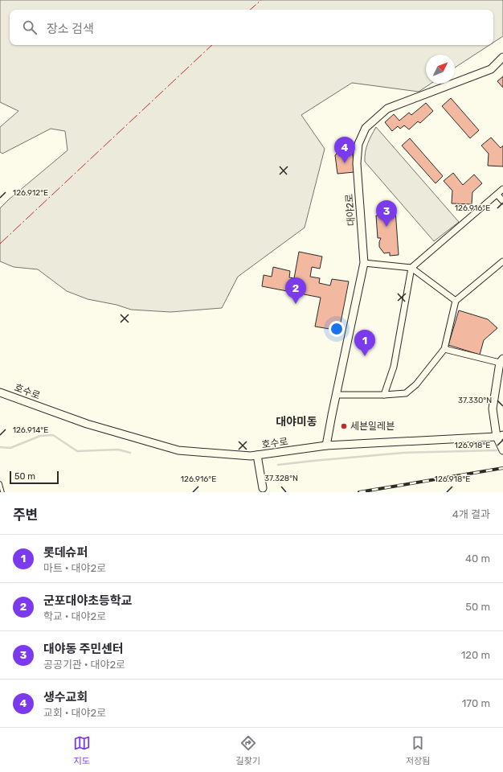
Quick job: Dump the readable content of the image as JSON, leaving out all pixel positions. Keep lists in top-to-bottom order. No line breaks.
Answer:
{"streets":{"street":["대야2로","호수로"]},"crossings":[["대야2로","호수로"]],"districts":["대야미동"],"places":["세븐일레븐"],"scale_bar":"50 m","north":"top right","page":{"search":"장소 검색","pins":["4","3","2","1"],"scale":"50 m","heading":["주변","4개 결과"],"list":[{"mark":"1","name":"롯데슈퍼","note":"마트 · 대야2로","value":"40 m"},{"mark":"2","name":"군포대야초등학교","note":"학교 · 대야2로","value":"50 m"},{"mark":"3","name":"대야동 주민센터","note":"공공기관 · 대야2로","value":"120 m"},{"mark":"4","name":"생수교회","note":"교회 · 대야2로","value":"170 m"}],"nav":["지도","길찾기","저장됨"]},"coordinates":["126.912°E","126.916°E","37.330°N","126.914°E","126.918°E","37.328°N"]}
